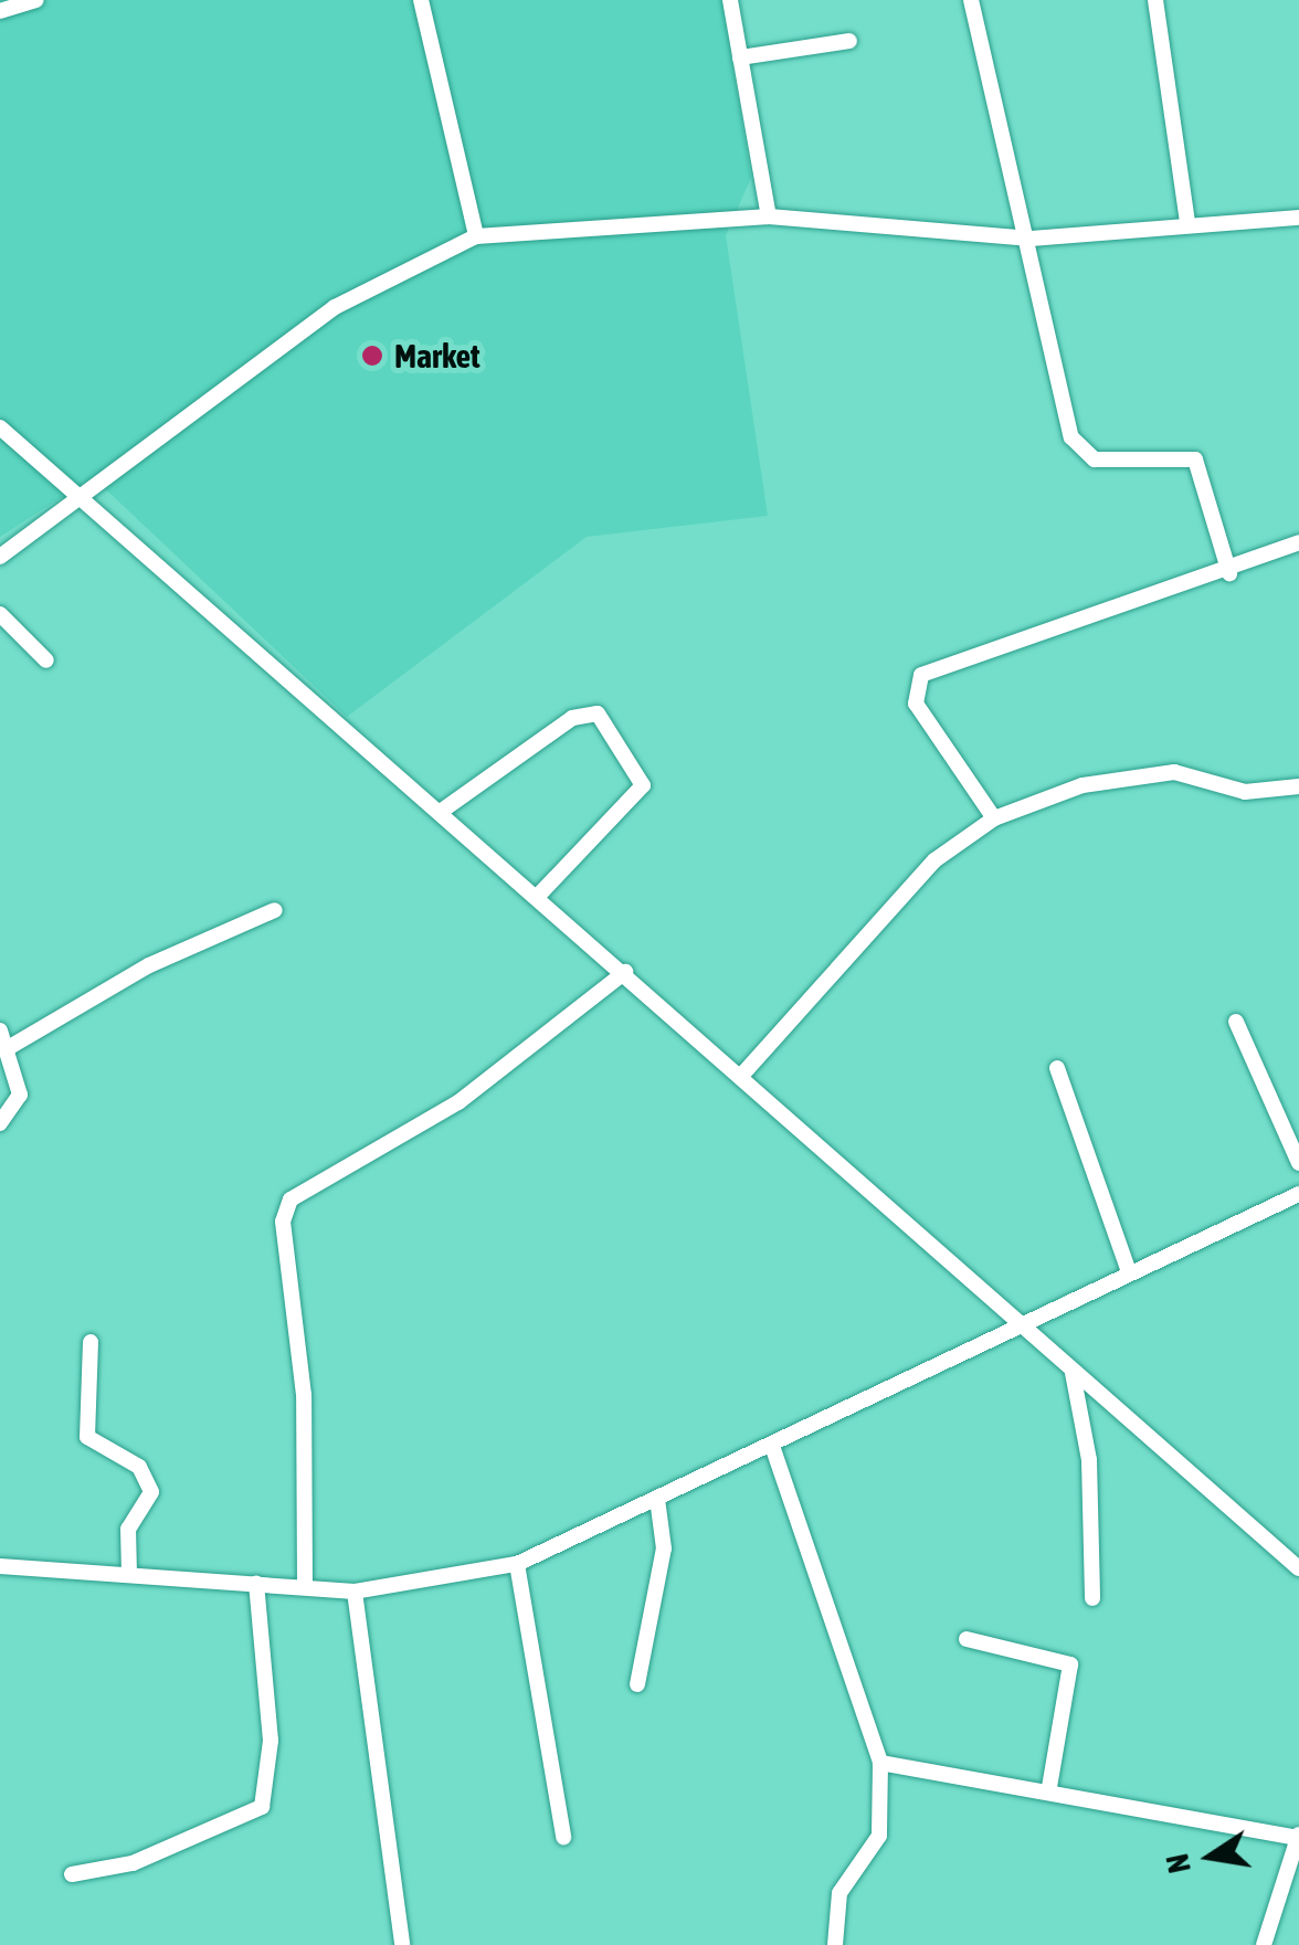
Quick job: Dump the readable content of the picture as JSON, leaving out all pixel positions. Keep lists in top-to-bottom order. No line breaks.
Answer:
{"places":["Market"],"north":"left"}
